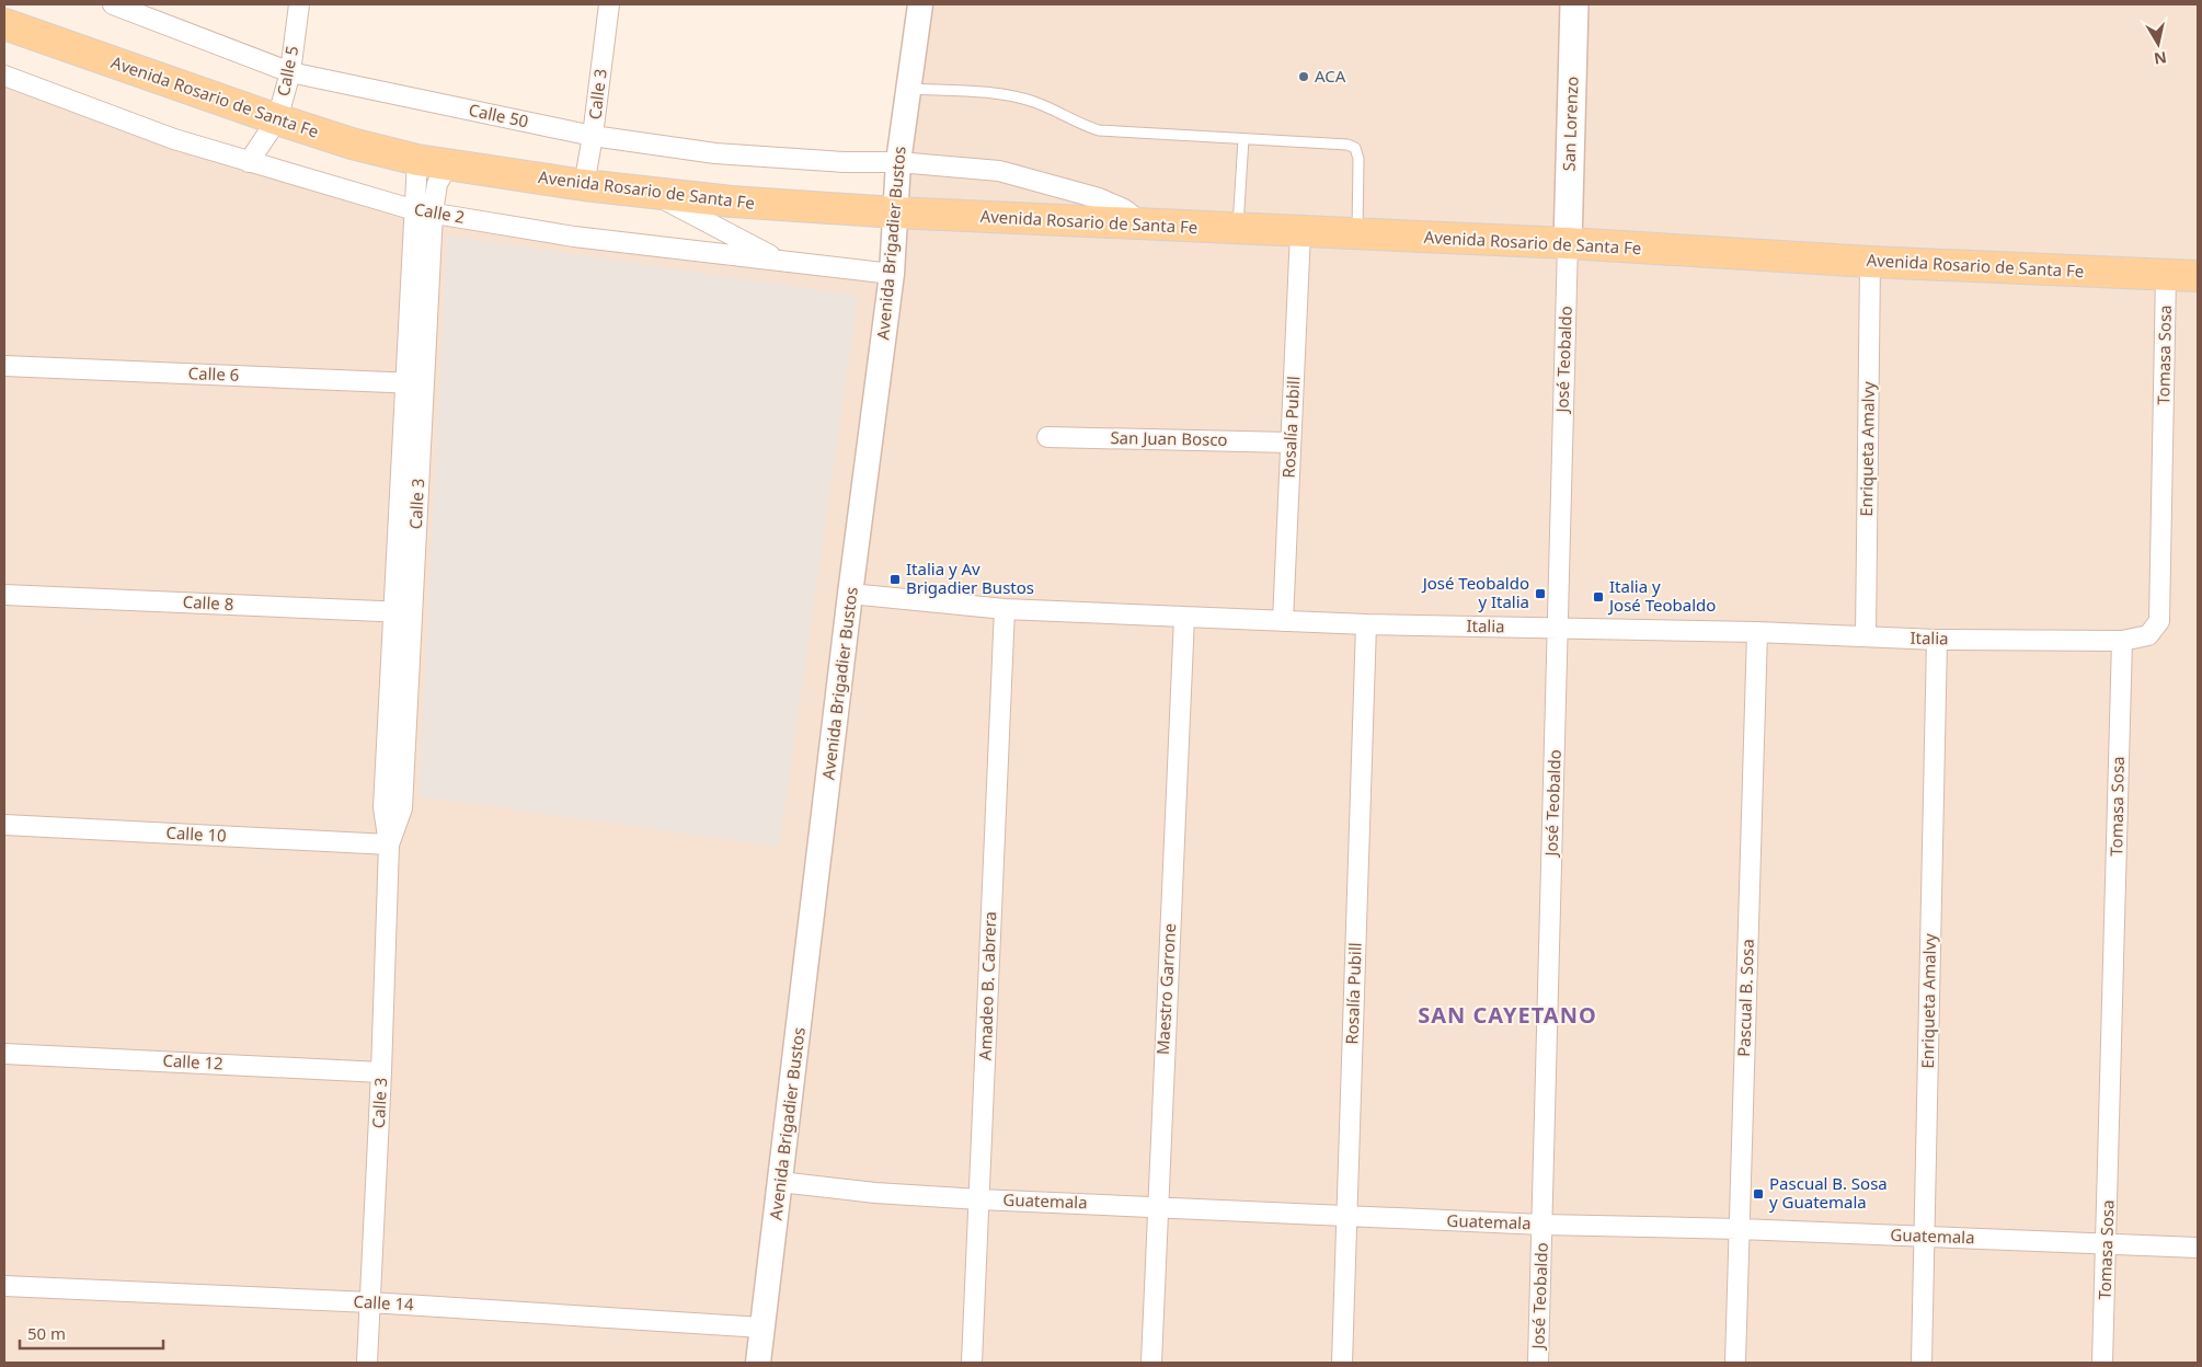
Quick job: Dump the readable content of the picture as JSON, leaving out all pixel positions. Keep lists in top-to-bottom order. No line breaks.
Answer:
{"streets":{"main road":["Avenida Rosario de Santa Fe","San Lorenzo"],"street":["Calle 5","Calle 3","Calle 50","Calle 2","Avenida Brigadier Bustos","Tomasa Sosa","José Teobaldo","Calle 6","Rosalía Pubill","San Juan Bosco","Enriqueta Amalvy","Calle 8","Italia","Calle 10","Amadeo B. Cabrera","Maestro Garrone","Pascual B. Sosa","Calle 12","Guatemala","Calle 14"]},"crossings":[["Calle 5","Avenida Rosario de Santa Fe"],["Calle 5","Calle 50"],["Calle 5","Calle 2"],["Calle 3","Avenida Rosario de Santa Fe"],["Calle 3","Calle 50"],["Calle 3","Calle 2"],["Calle 3","Calle 6"],["Calle 3","Calle 8"],["Calle 3","Calle 10"],["Calle 3","Calle 12"],["Calle 3","Calle 14"],["Avenida Rosario de Santa Fe","Calle 50"],["Avenida Rosario de Santa Fe","San Lorenzo"],["Avenida Rosario de Santa Fe","Avenida Brigadier Bustos"],["Avenida Rosario de Santa Fe","Tomasa Sosa"],["Avenida Rosario de Santa Fe","José Teobaldo"],["Avenida Rosario de Santa Fe","Rosalía Pubill"],["Avenida Rosario de Santa Fe","Enriqueta Amalvy"],["Calle 50","Avenida Brigadier Bustos"],["San Lorenzo","José Teobaldo"],["Calle 2","Avenida Brigadier Bustos"],["Avenida Brigadier Bustos","Italia"],["Avenida Brigadier Bustos","Guatemala"],["Avenida Brigadier Bustos","Calle 14"],["Tomasa Sosa","Italia"],["Tomasa Sosa","Guatemala"],["José Teobaldo","Italia"],["José Teobaldo","Guatemala"],["Rosalía Pubill","San Juan Bosco"],["Rosalía Pubill","Italia"],["Rosalía Pubill","Guatemala"],["Enriqueta Amalvy","Italia"],["Enriqueta Amalvy","Guatemala"],["Italia","Amadeo B. Cabrera"],["Italia","Maestro Garrone"],["Italia","Pascual B. Sosa"],["Amadeo B. Cabrera","Guatemala"],["Maestro Garrone","Guatemala"],["Pascual B. Sosa","Guatemala"]],"districts":["SAN CAYETANO"],"places":{"other":["ACA"],"transit":["Italia y Av Brigadier Bustos","José Teobaldo y Italia","Italia y José Teobaldo","Pascual B. Sosa y Guatemala"]},"scale_bar":"50 m","north":"bottom"}
